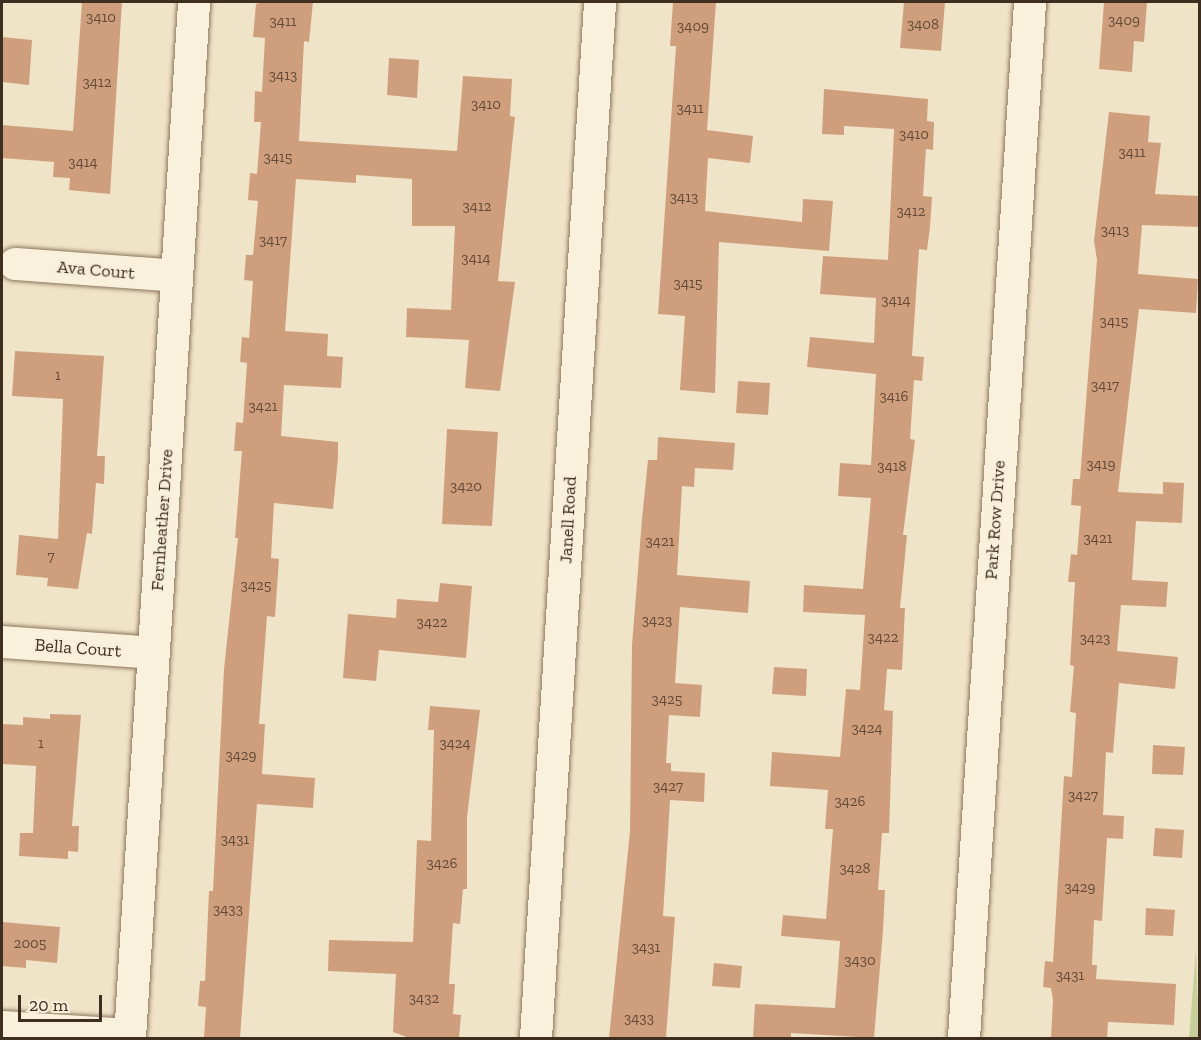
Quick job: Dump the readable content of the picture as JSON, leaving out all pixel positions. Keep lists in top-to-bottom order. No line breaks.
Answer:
{"streets":{"street":["Ava Court","Fernheather Drive","Janell Road","Park Row Drive","Bella Court"]},"crossings":[["Ava Court","Fernheather Drive"],["Fernheather Drive","Bella Court"]],"house_numbers":["3410","3409","3411","3408","3409","3413","3412","3410","3411","3410","3411","3415","3414","3413","3412","3412","3413","3417","3414","3415","3414","3415","1","3417","3416","3421","3419","3418","3420","3421","3421","7","3425","3423","3422","3422","3423","3425","3424","1","3424","3429","3427","3427","3426","3431","3426","3428","3429","3433","2005","3431","3430","3431","3432","3433"],"scale_bar":"20 m"}
